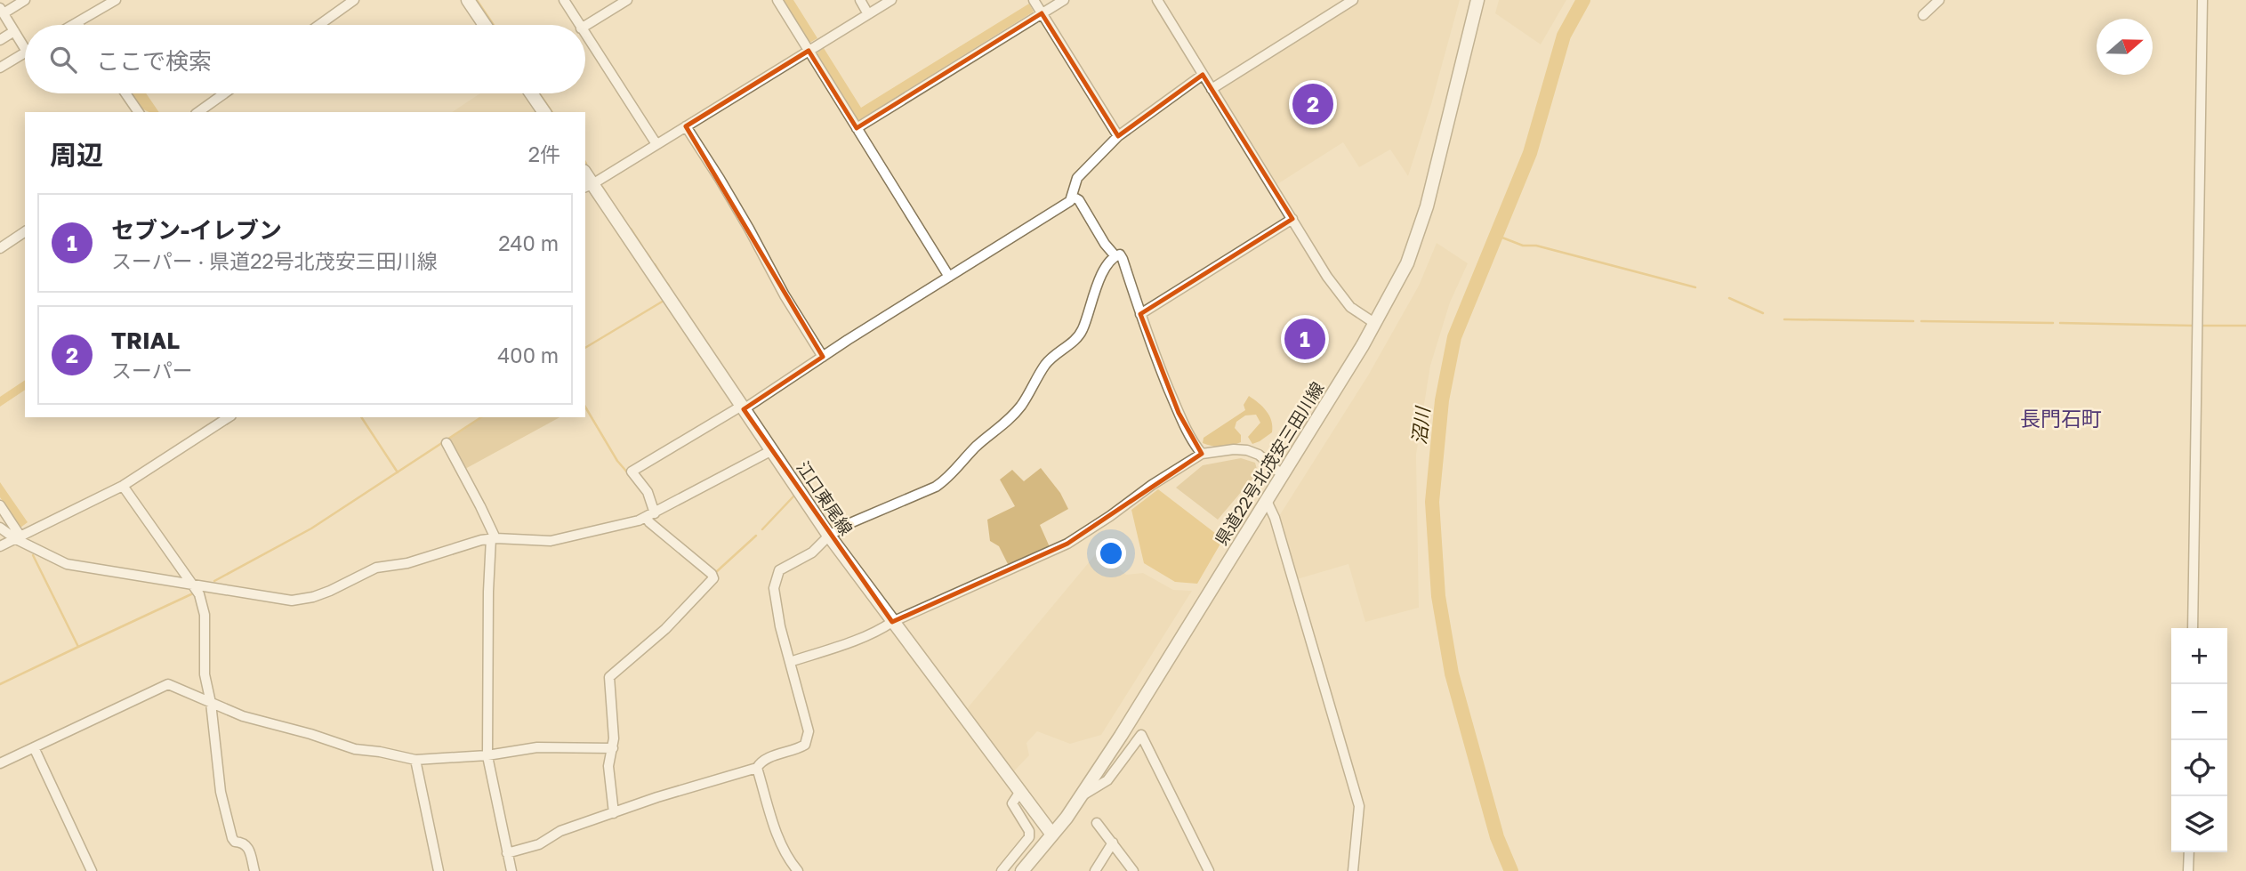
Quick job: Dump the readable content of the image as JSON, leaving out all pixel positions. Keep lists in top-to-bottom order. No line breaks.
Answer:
{"streets":{"main road":["県道22号北茂安三田川線","江口東尾線"]},"crossings":[["県道22号北茂安三田川線","江口東尾線"]],"districts":["長門石町"],"water":["沼川"],"north":"right","page":{"search":"ここで検索","pins":["2","1"],"heading":["周辺","2件"],"list":[{"mark":"1","name":"セブン-イレブン","note":"スーパー · 県道22号北茂安三田川線","value":"240 m"},{"mark":"2","name":"TRIAL","note":"スーパー","value":"400 m"}],"map_buttons":["+","−"]}}
